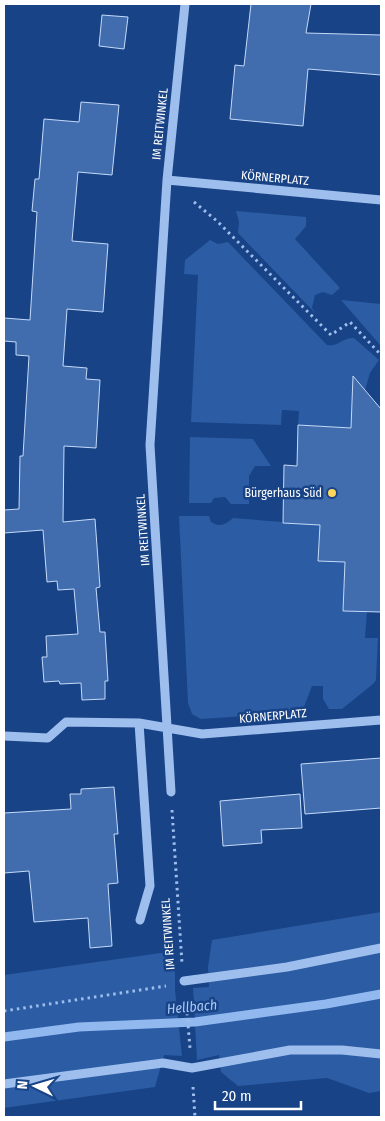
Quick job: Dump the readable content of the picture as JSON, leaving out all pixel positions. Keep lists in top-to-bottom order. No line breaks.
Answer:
{"streets":{"street":["IM REITWINKEL","KÖRNERPLATZ"]},"crossings":[["IM REITWINKEL","KÖRNERPLATZ"]],"water":["Hellbach"],"places":["Bürgerhaus Süd"],"scale_bar":"20 m","north":"left"}
